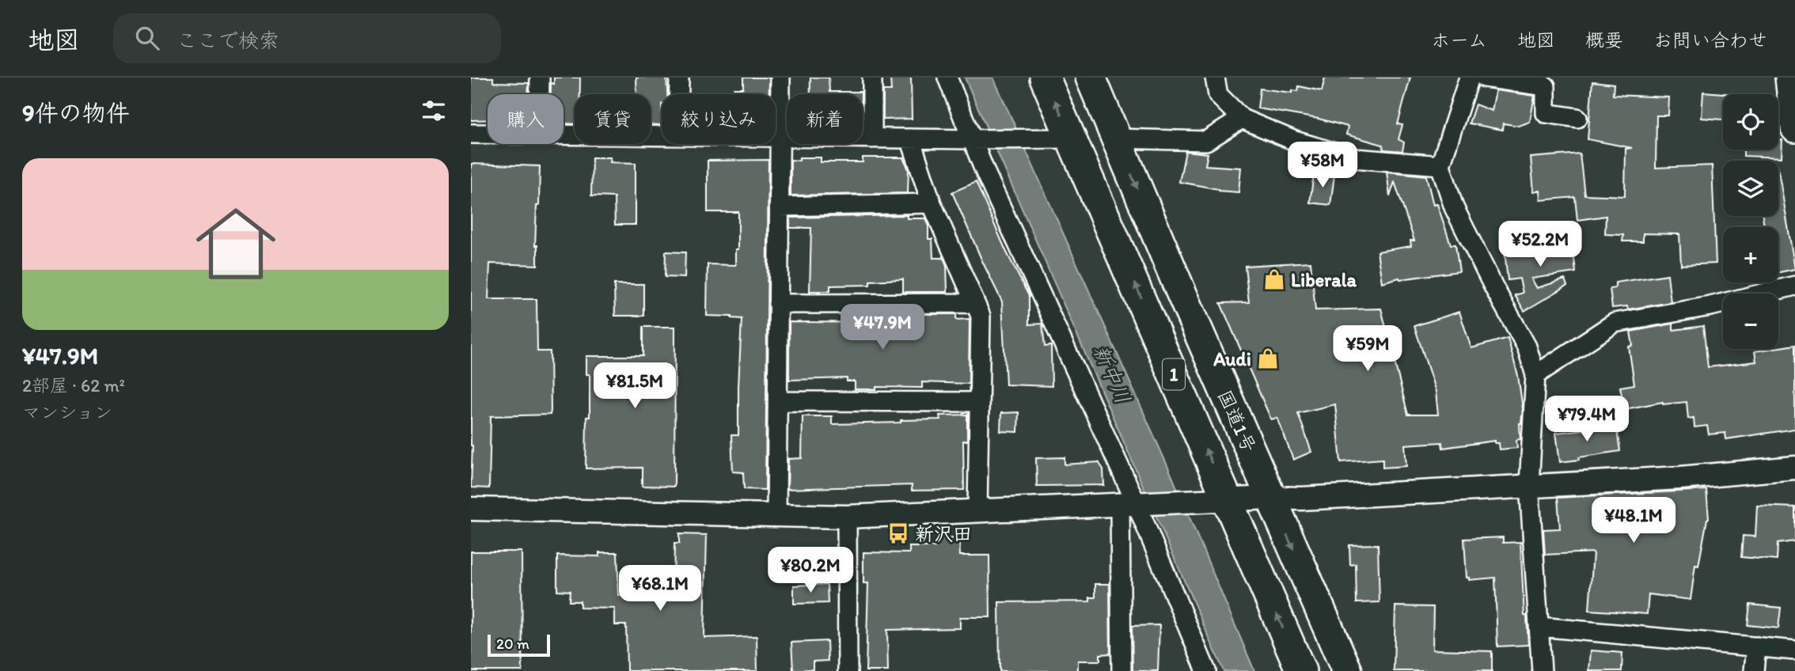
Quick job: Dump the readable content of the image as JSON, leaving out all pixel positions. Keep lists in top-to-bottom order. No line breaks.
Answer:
{"streets":{"highway":["1","国道1号"]},"water":["新中川"],"places":{"shop":["Liberala","Audi"],"bus stop":["新沢田"]},"scale_bar":"20 m","page":{"header":"地図","search":"ここで検索","nav":["ホーム","地図","概要","お問い合わせ"],"heading":"9件の物件","map_buttons":["+","−"],"chip":["購入","賃貸","絞り込み","新着"],"price":["¥58M","¥52.2M","¥47.9M","¥59M","¥81.5M","¥79.4M","¥48.1M","¥80.2M","¥68.1M"],"list":[{"name":"¥47.9M","note":"2部屋 · 62 m² · マンション"}],"scale":"20 m"}}
